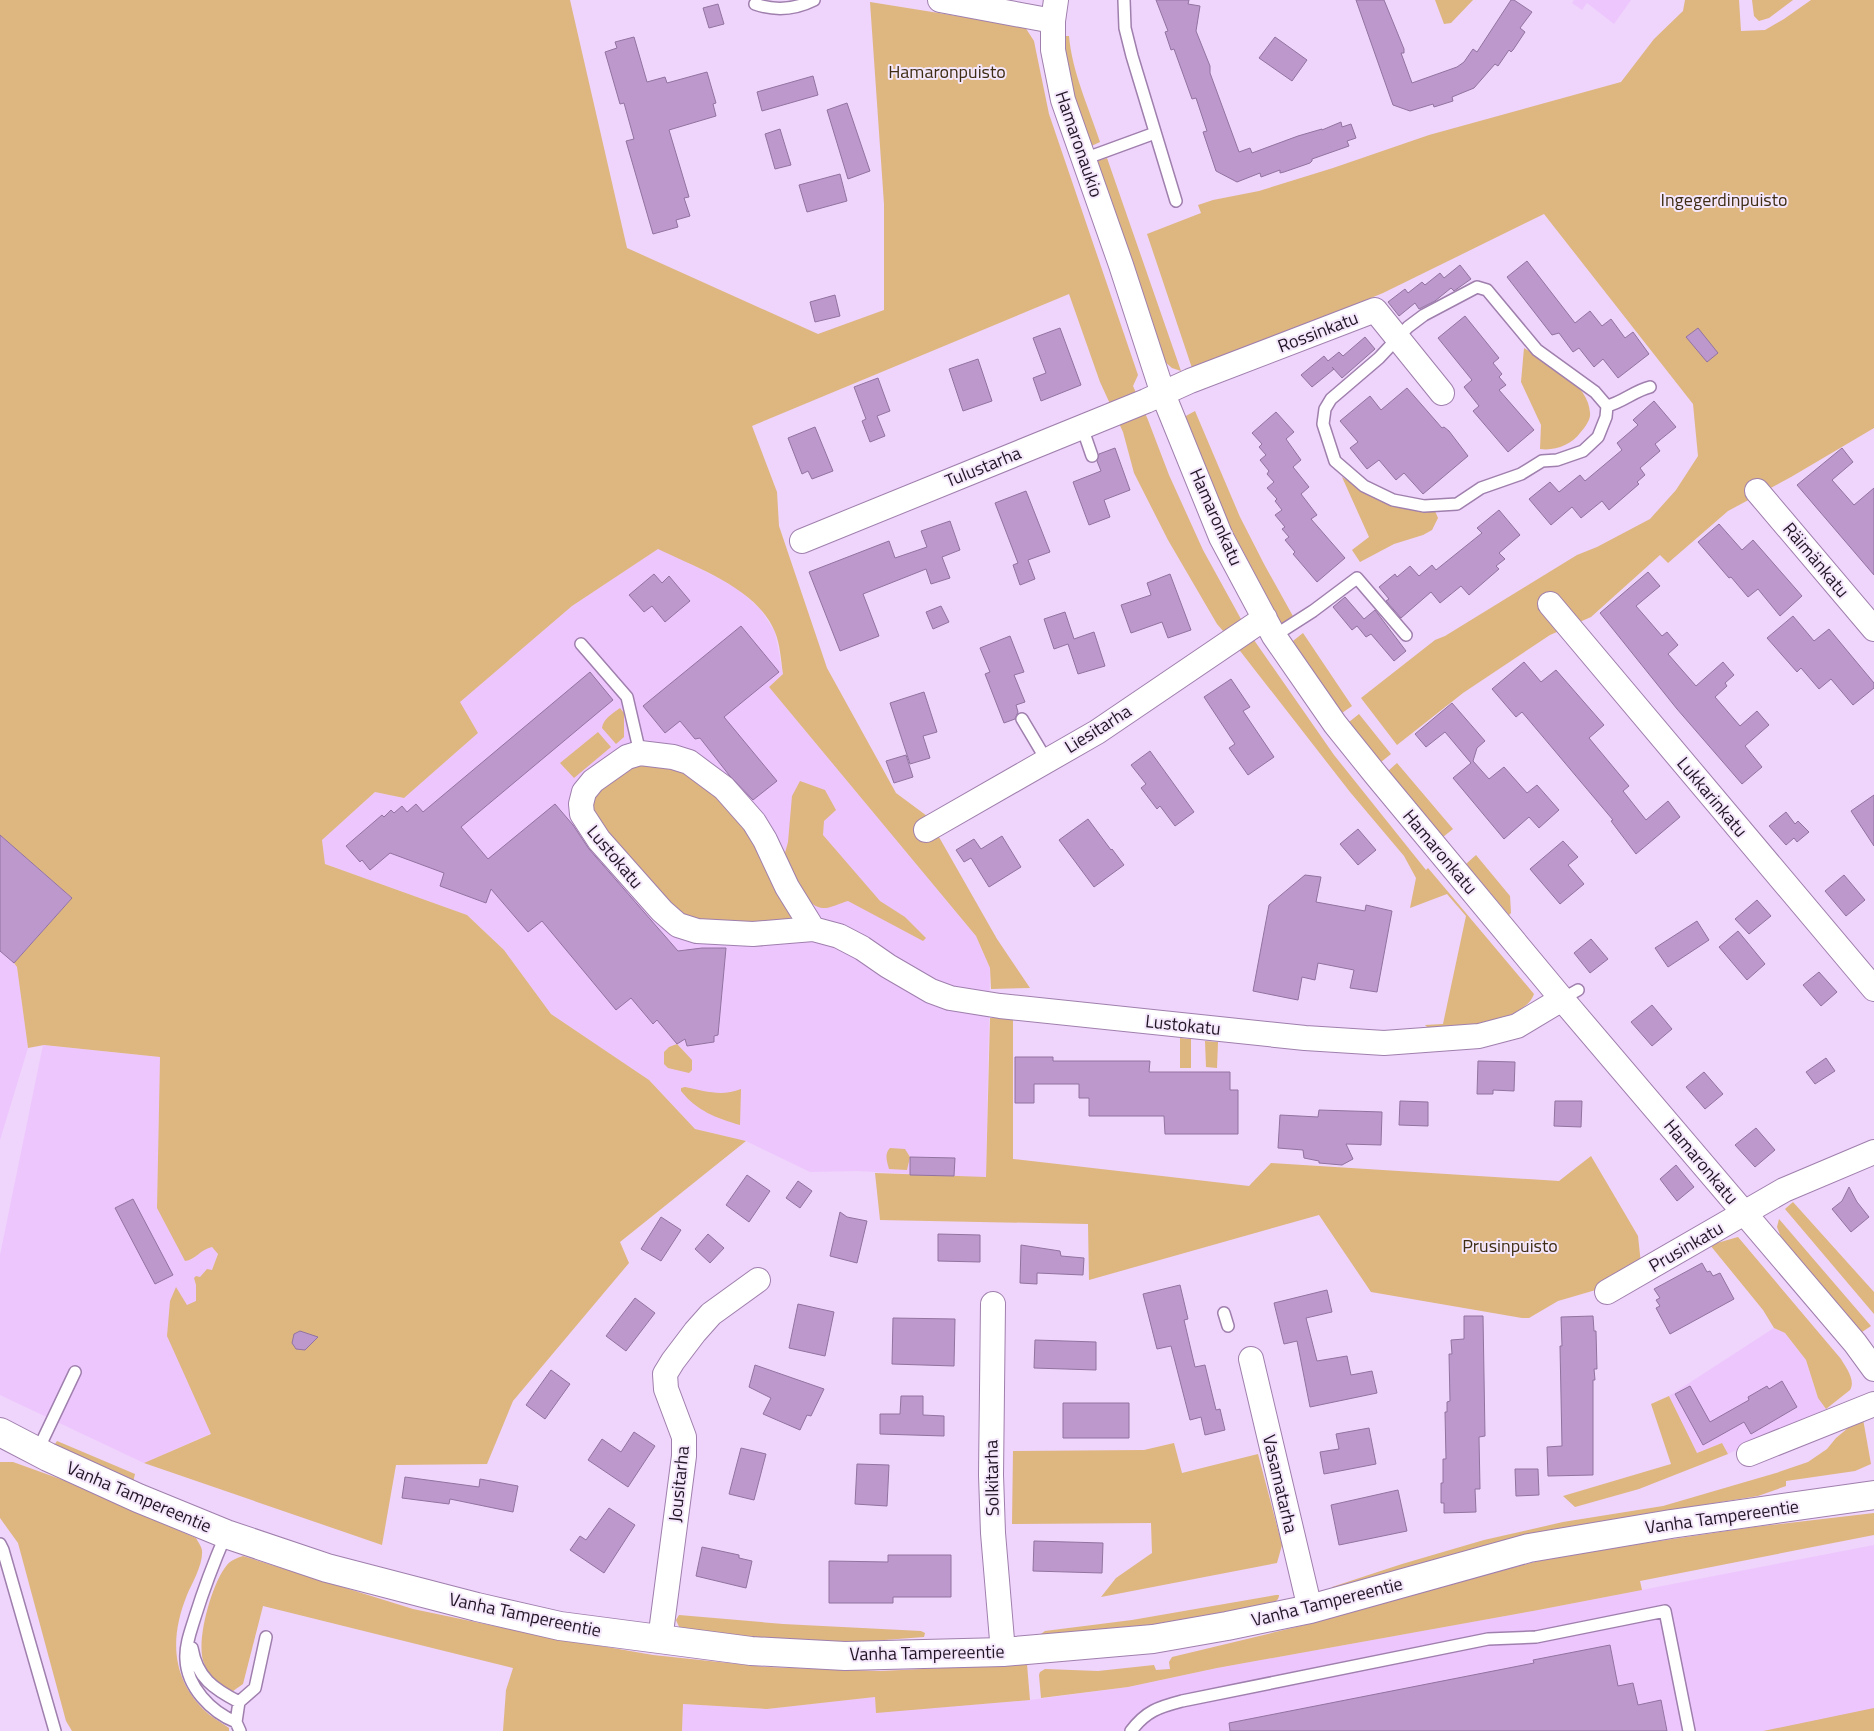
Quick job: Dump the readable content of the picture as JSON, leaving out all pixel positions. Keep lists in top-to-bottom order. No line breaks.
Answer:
{"streets":{"main road":["Vanha Tampereentie"],"street":["Hamaronaukio","Rossinkatu","Tulustarha","Hamaronkatu","Räimänkatu","Liesitarha","Lukkarinkatu","Lustokatu","Prusinkatu","Solkitarha","Jousitarha","Vasamatarha"]},"crossings":[["Hamaronaukio","Hamaronkatu"],["Rossinkatu","Tulustarha"],["Rossinkatu","Hamaronkatu"],["Tulustarha","Hamaronkatu"],["Hamaronkatu","Liesitarha"],["Hamaronkatu","Lustokatu"],["Hamaronkatu","Prusinkatu"],["Solkitarha","Vanha Tampereentie"],["Jousitarha","Vanha Tampereentie"],["Vasamatarha","Vanha Tampereentie"]],"parks":["Hamaronpuisto","Ingegerdinpuisto","Prusinpuisto"]}
